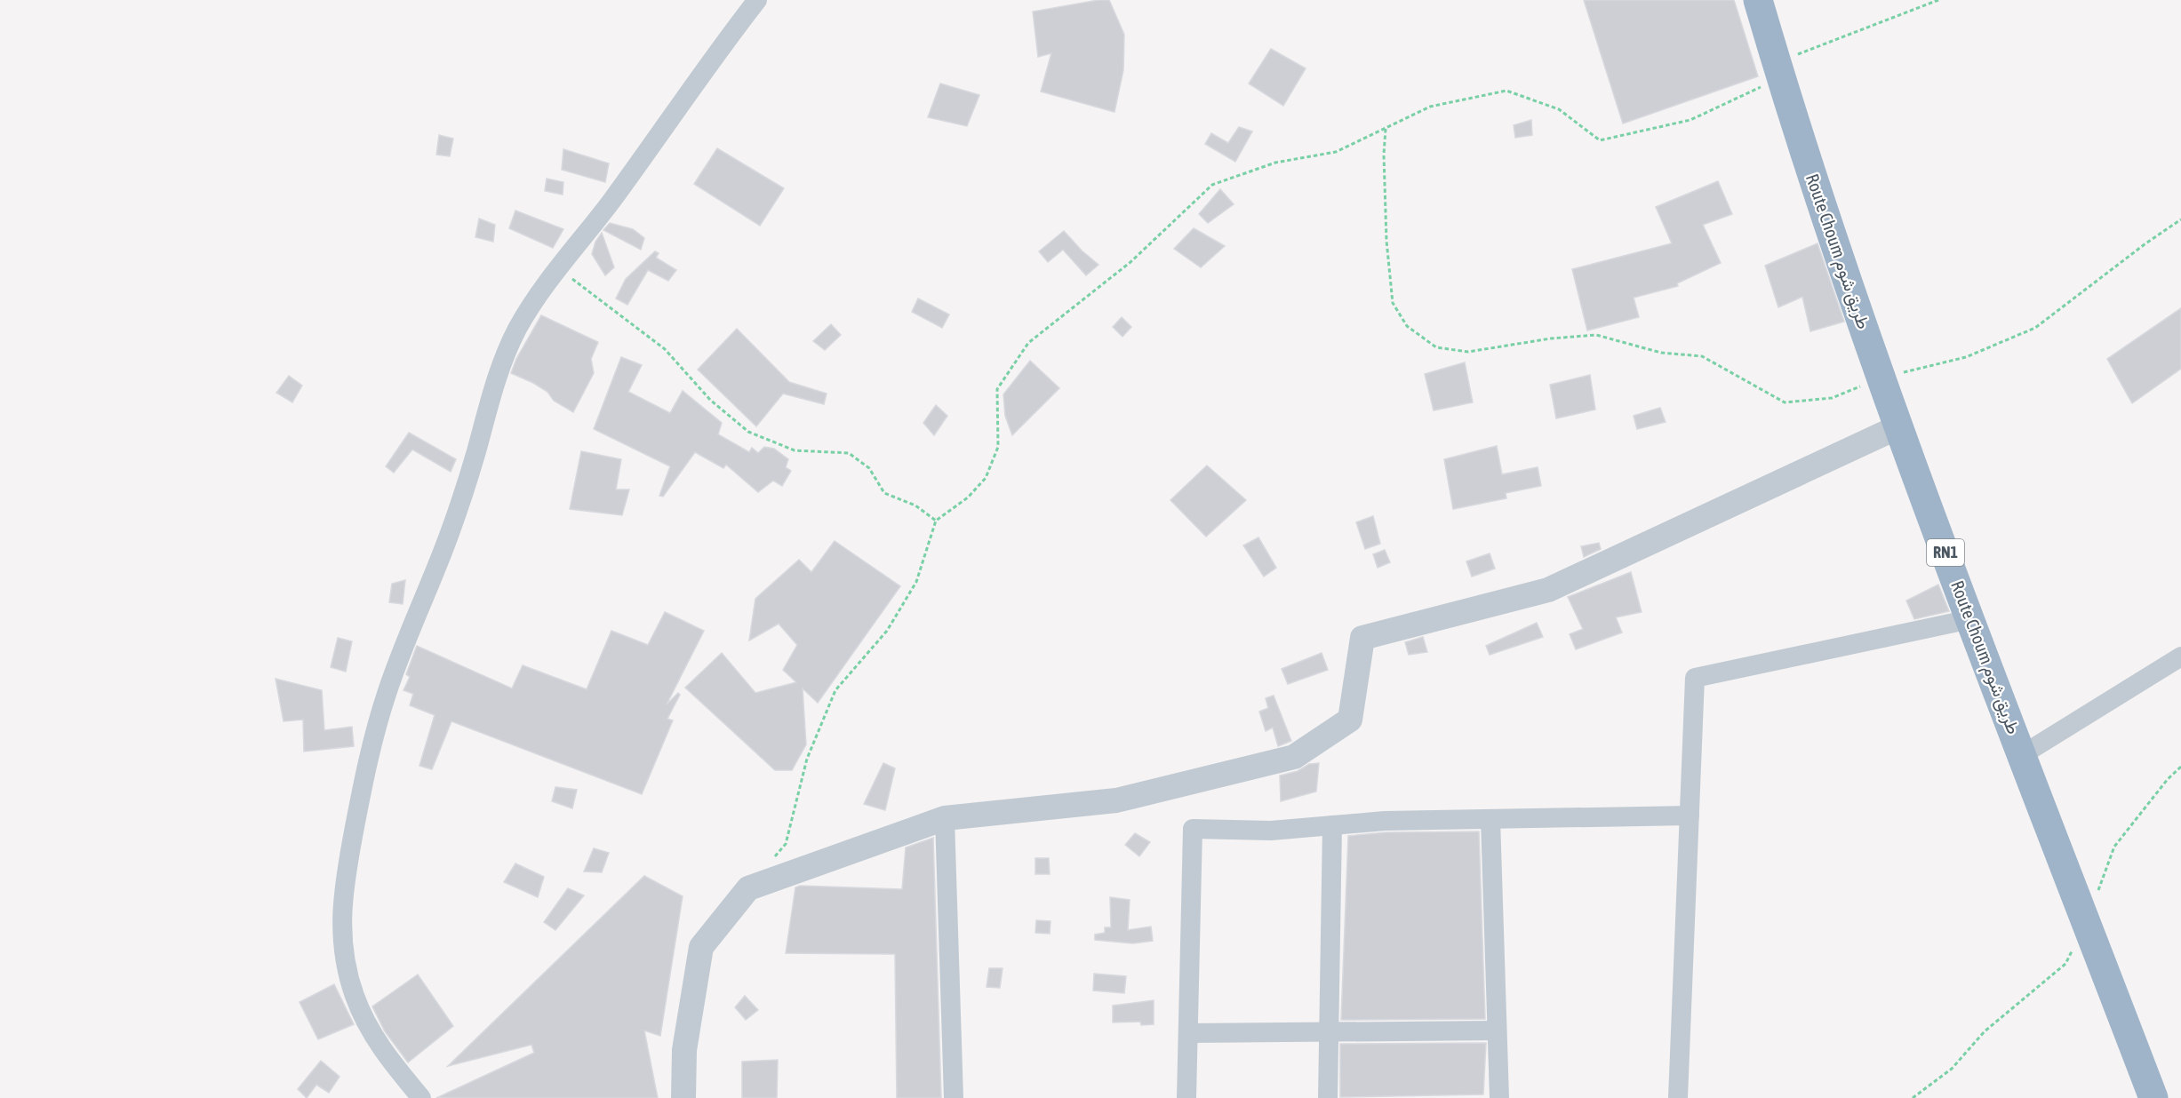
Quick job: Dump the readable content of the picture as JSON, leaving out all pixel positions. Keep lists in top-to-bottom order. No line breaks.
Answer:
{"streets":{"highway":["Route Choum طريق شوم","RN1"]}}
